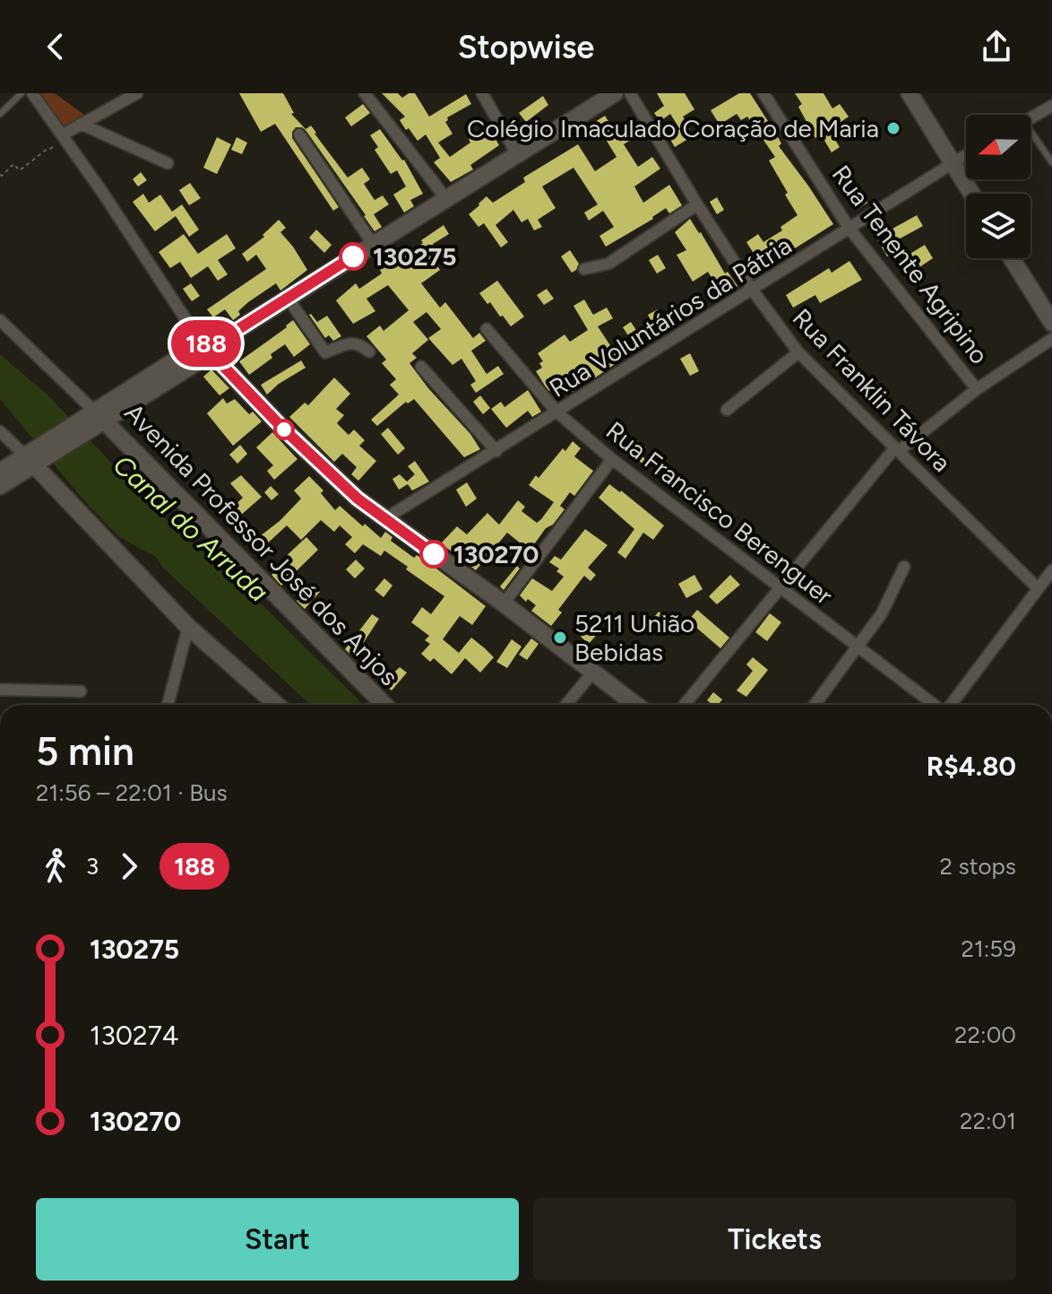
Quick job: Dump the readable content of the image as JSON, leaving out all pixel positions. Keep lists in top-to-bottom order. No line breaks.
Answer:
{"streets":{"main road":["Avenida Professor José dos Anjos"],"street":["Rua Tenente Agripino","Rua Voluntários da Pátria","Rua Franklin Távora","Rua Francisco Berenguer"]},"crossings":[["Rua Tenente Agripino","Rua Voluntários da Pátria"],["Rua Voluntários da Pátria","Rua Franklin Távora"],["Rua Voluntários da Pátria","Rua Francisco Berenguer"]],"water":["Canal do Arruda"],"places":["Colégio Imaculado Coração de Maria","130275","130270","5211 União Bebidas"],"lines":["bus line 188"],"north":"left","page":{"header":"Stopwise","on_map":"188","heading":["5 min","21:56 – 22:01 · Bus","R$4.80"],"legs":["3","188","2 stops"],"list":[{"name":"130275","value":"21:59"},{"name":"130274","value":"22:00"},{"name":"130270","value":"22:01"}],"buttons":["Start","Tickets"]}}
